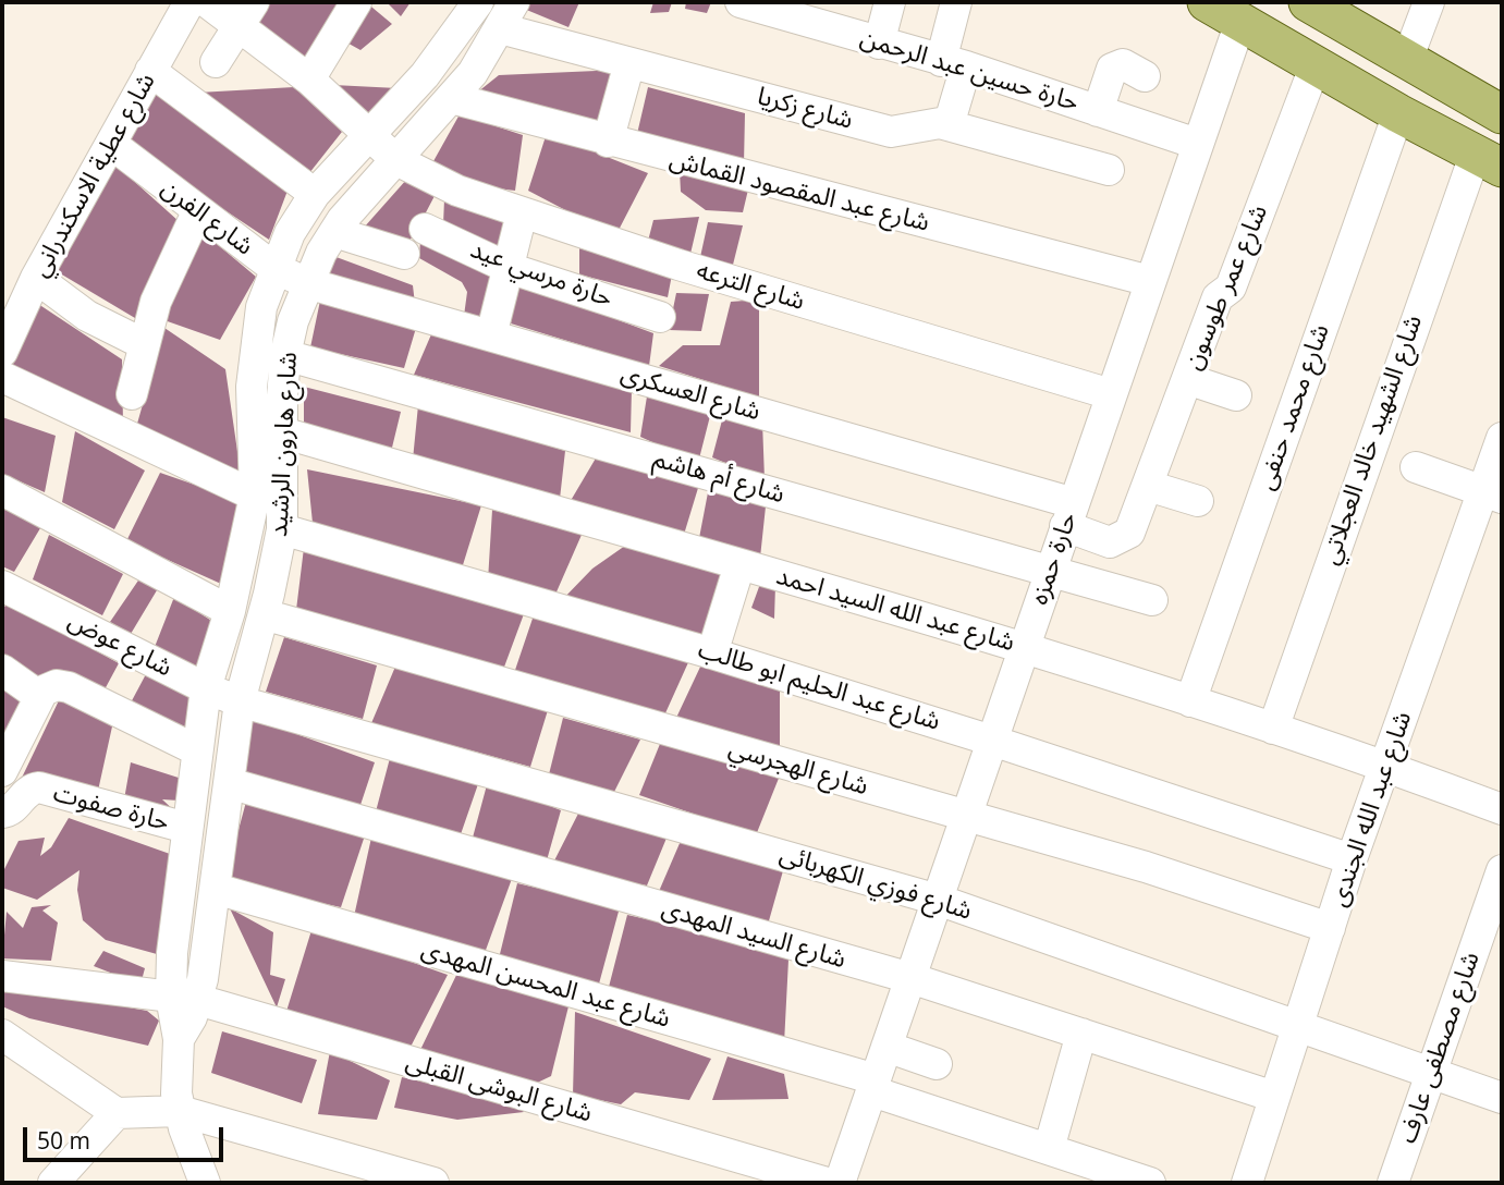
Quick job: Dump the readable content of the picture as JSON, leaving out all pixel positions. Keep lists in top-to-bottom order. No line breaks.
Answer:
{"streets":{"street":["حارة حسين عبد الرحمن","شارع زكريا","شارع عطية الاسكندراني","شارع عبد المقصود القماش","شارع الفرن","حارة مرسي عيد","شارع الترعه","شارع عمر طوسون","شارع العسكرى","شارع محمد حنفى","شارع الشهيد خالد العجلاتي","شارع هارون الرشيد","شارع أم هاشم","حارة حمزه","شارع عبد الله السيد احمد","شارع عوض","شارع عبد الحليم ابو طالب","شارع الهجرسي","حارة صفوت","شارع عبد الله الجندى","شارع فوزي الكهربائى","شارع السيد المهدى","شارع عبد المحسن المهدى","شارع مصطفى عارف","شارع البوشى القبلى"]},"crossings":[["حارة حسين عبد الرحمن","حارة حمزه"],["شارع زكريا","شارع هارون الرشيد"],["شارع عطية الاسكندراني","شارع الفرن"],["شارع عبد المقصود القماش","شارع هارون الرشيد"],["شارع عبد المقصود القماش","حارة حمزه"],["شارع الفرن","شارع العسكرى"],["شارع الفرن","شارع هارون الرشيد"],["شارع الترعه","شارع هارون الرشيد"],["شارع الترعه","حارة حمزه"],["شارع عمر طوسون","شارع العسكرى"],["شارع عمر طوسون","حارة حمزه"],["شارع العسكرى","شارع هارون الرشيد"],["شارع العسكرى","حارة حمزه"],["شارع محمد حنفى","شارع عبد الله السيد احمد"],["شارع الشهيد خالد العجلاتي","شارع عبد الله السيد احمد"],["شارع هارون الرشيد","شارع أم هاشم"],["شارع هارون الرشيد","شارع عبد الله السيد احمد"],["شارع هارون الرشيد","شارع عوض"],["شارع هارون الرشيد","شارع عبد الحليم ابو طالب"],["شارع هارون الرشيد","شارع الهجرسي"],["شارع هارون الرشيد","حارة صفوت"],["شارع هارون الرشيد","شارع فوزي الكهربائى"],["شارع هارون الرشيد","شارع السيد المهدى"],["شارع هارون الرشيد","شارع عبد المحسن المهدى"],["شارع هارون الرشيد","شارع البوشى القبلى"],["شارع أم هاشم","حارة حمزه"],["حارة حمزه","شارع عبد الله السيد احمد"],["حارة حمزه","شارع عبد الحليم ابو طالب"],["حارة حمزه","شارع الهجرسي"],["حارة حمزه","شارع فوزي الكهربائى"],["حارة حمزه","شارع السيد المهدى"],["حارة حمزه","شارع عبد المحسن المهدى"],["شارع عبد الله السيد احمد","شارع عبد الله الجندى"],["شارع عوض","شارع فوزي الكهربائى"],["شارع عبد الحليم ابو طالب","شارع عبد الله الجندى"],["شارع الهجرسي","شارع عبد الله الجندى"],["شارع عبد الله الجندى","شارع فوزي الكهربائى"],["شارع عبد الله الجندى","شارع السيد المهدى"],["شارع فوزي الكهربائى","شارع مصطفى عارف"]],"scale_bar":"50 m"}
